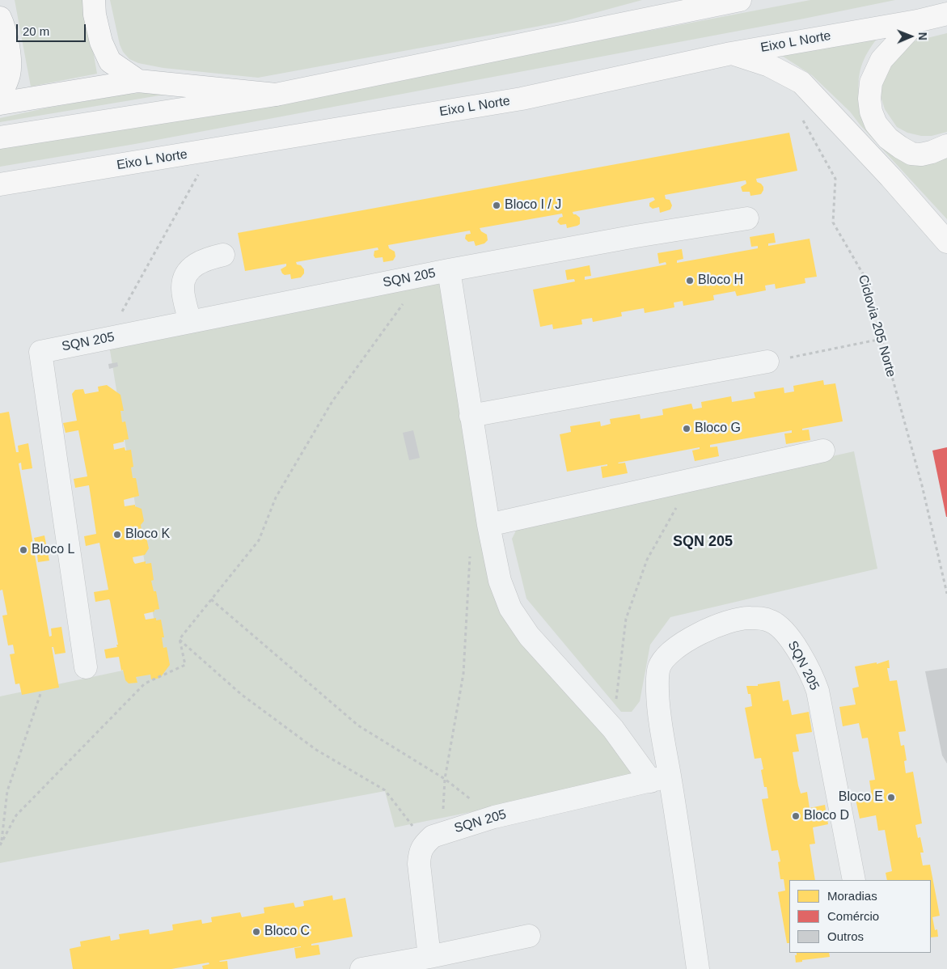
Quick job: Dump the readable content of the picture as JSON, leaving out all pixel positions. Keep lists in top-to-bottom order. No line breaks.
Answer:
{"streets":{"main road":["Eixo L Norte"],"street":["SQN 205"],"path":["Ciclovia 205 Norte"]},"districts":["SQN 205"],"places":["Bloco I / J","Bloco H","Bloco G","Bloco K","Bloco L","Bloco E","Bloco D","Bloco C"],"legend":["Moradias","Comércio","Outros"],"scale_bar":"20 m","north":"right"}
